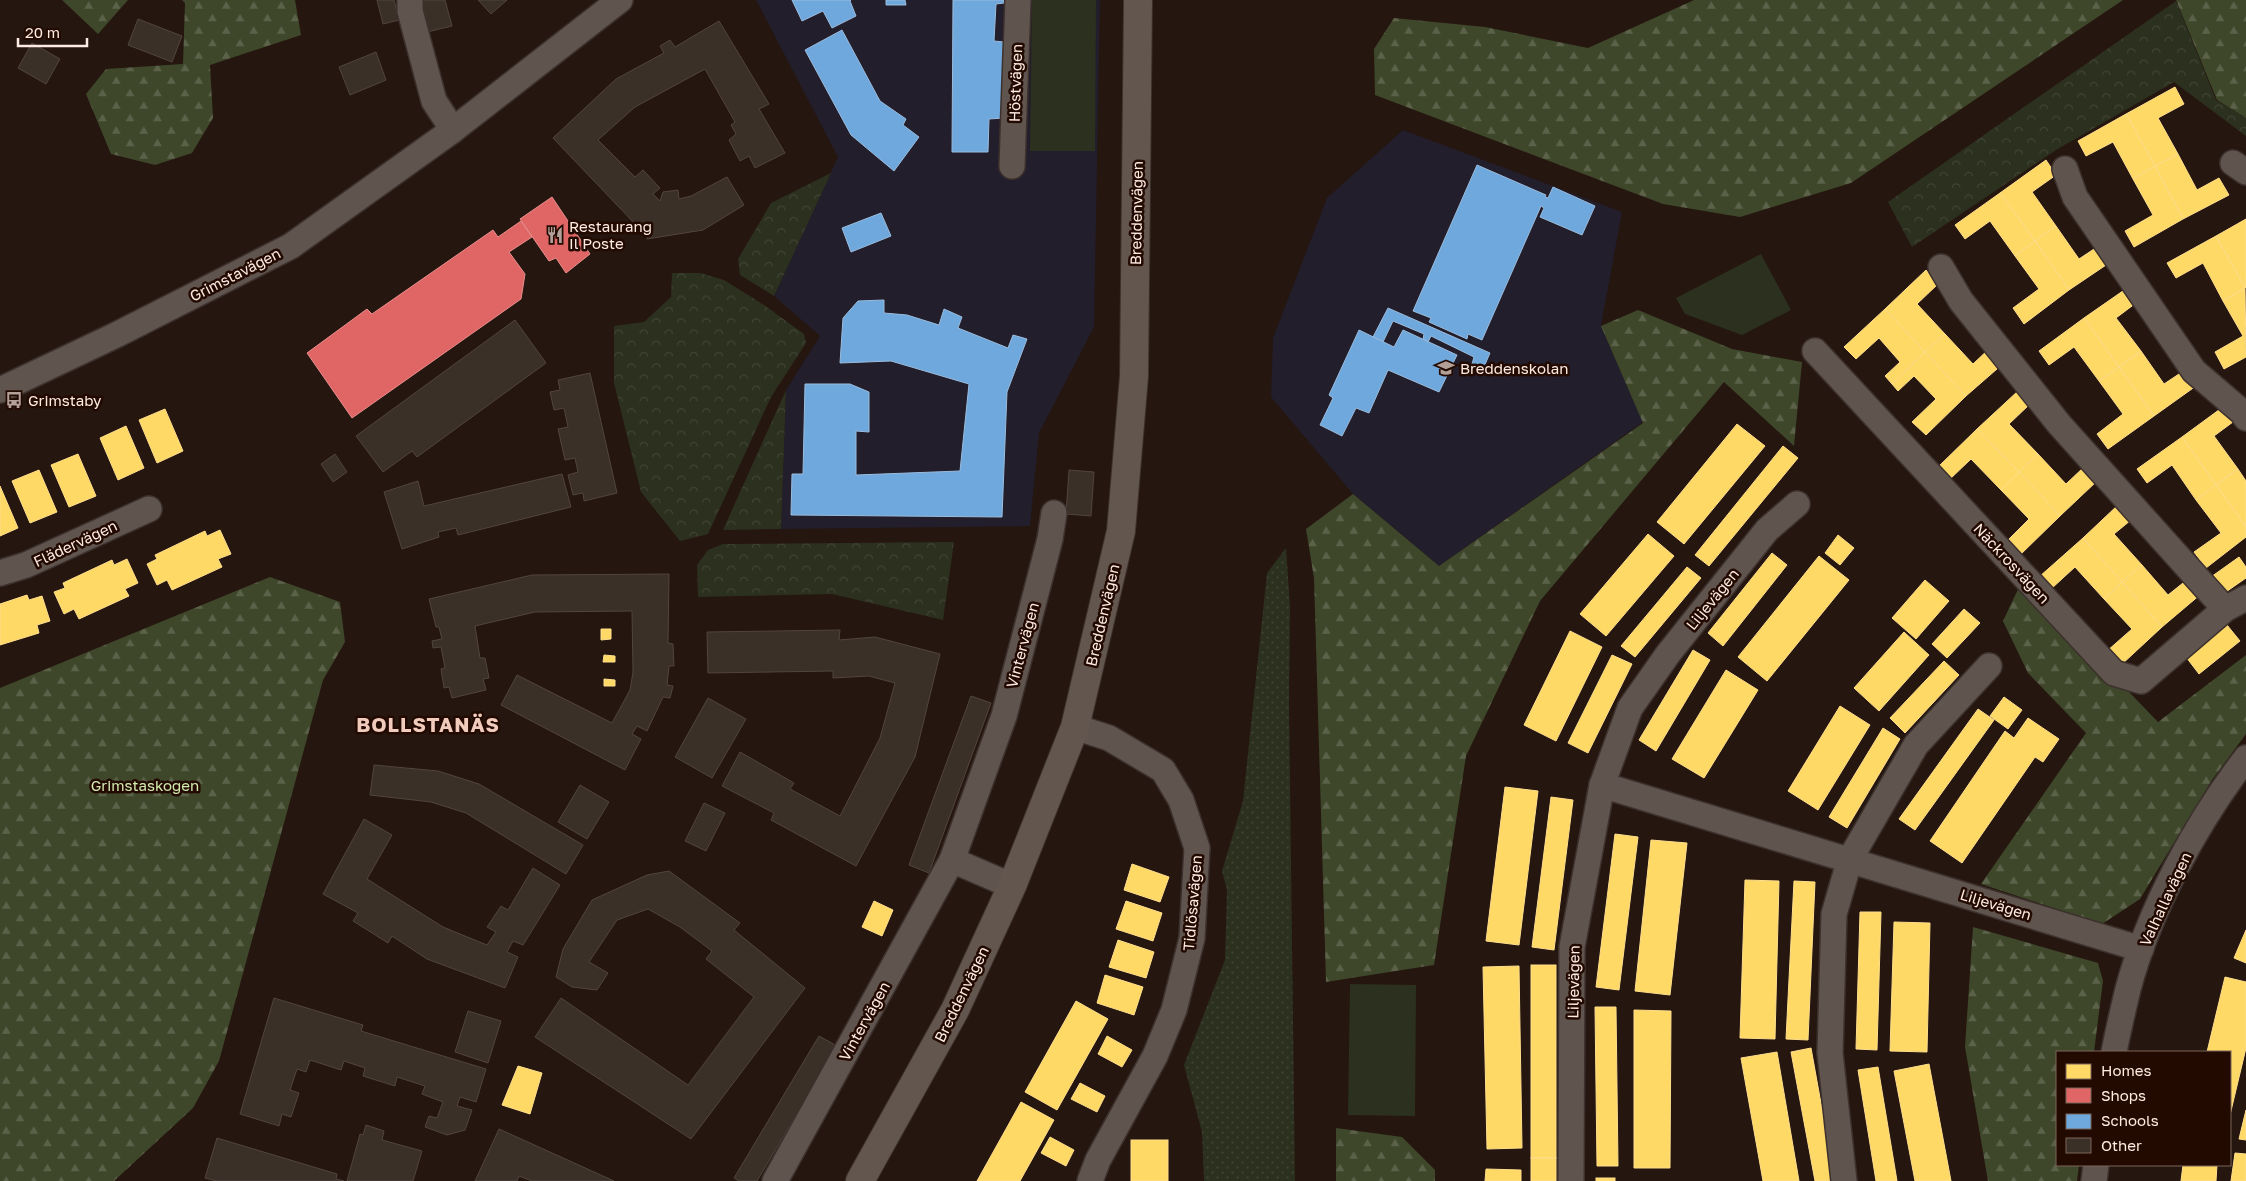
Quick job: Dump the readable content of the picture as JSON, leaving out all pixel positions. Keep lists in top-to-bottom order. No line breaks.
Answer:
{"streets":{"street":["Höstvägen","Breddenvägen","Grimstavägen","Flädervägen","Näckrosvägen","Liljevägen","Vintervägen","Valhallavägen","Tidlösavägen"]},"crossings":[["Breddenvägen","Tidlösavägen"],["Liljevägen","Valhallavägen"]],"districts":["BOLLSTANÄS"],"parks":["Grimstaskogen"],"places":{"restaurant":["Restaurang Il Poste"],"school or university":["Breddenskolan"],"bus stop":["Grimstaby"]},"legend":["Homes","Shops","Schools","Other"],"scale_bar":"20 m"}
